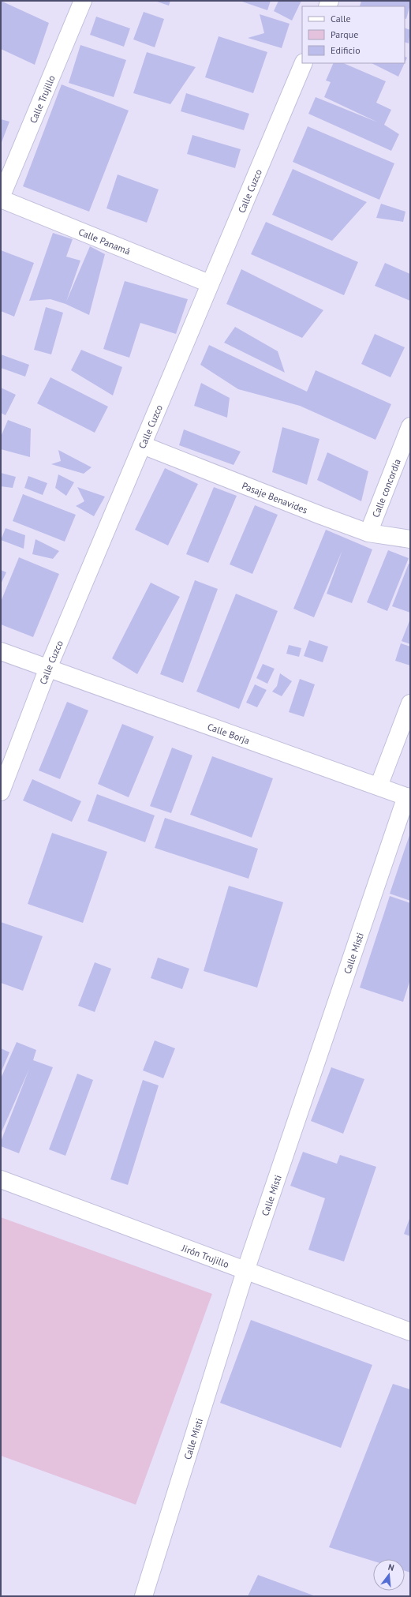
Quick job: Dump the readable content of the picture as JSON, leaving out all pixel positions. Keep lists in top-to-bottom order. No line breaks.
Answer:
{"streets":{"street":["Calle Trujillo","Calle Cuzco","Calle Panamá","Calle concordia","Pasaje Benavides","Calle Borja","Calle Misti","Jirón Trujillo"]},"crossings":[["Calle Trujillo","Calle Panamá"],["Calle Cuzco","Calle Panamá"],["Calle Cuzco","Pasaje Benavides"],["Calle Cuzco","Calle Borja"],["Calle concordia","Pasaje Benavides"],["Calle Borja","Calle Misti"],["Calle Misti","Jirón Trujillo"]],"legend":["Calle","Parque","Edificio"],"north":"top"}
